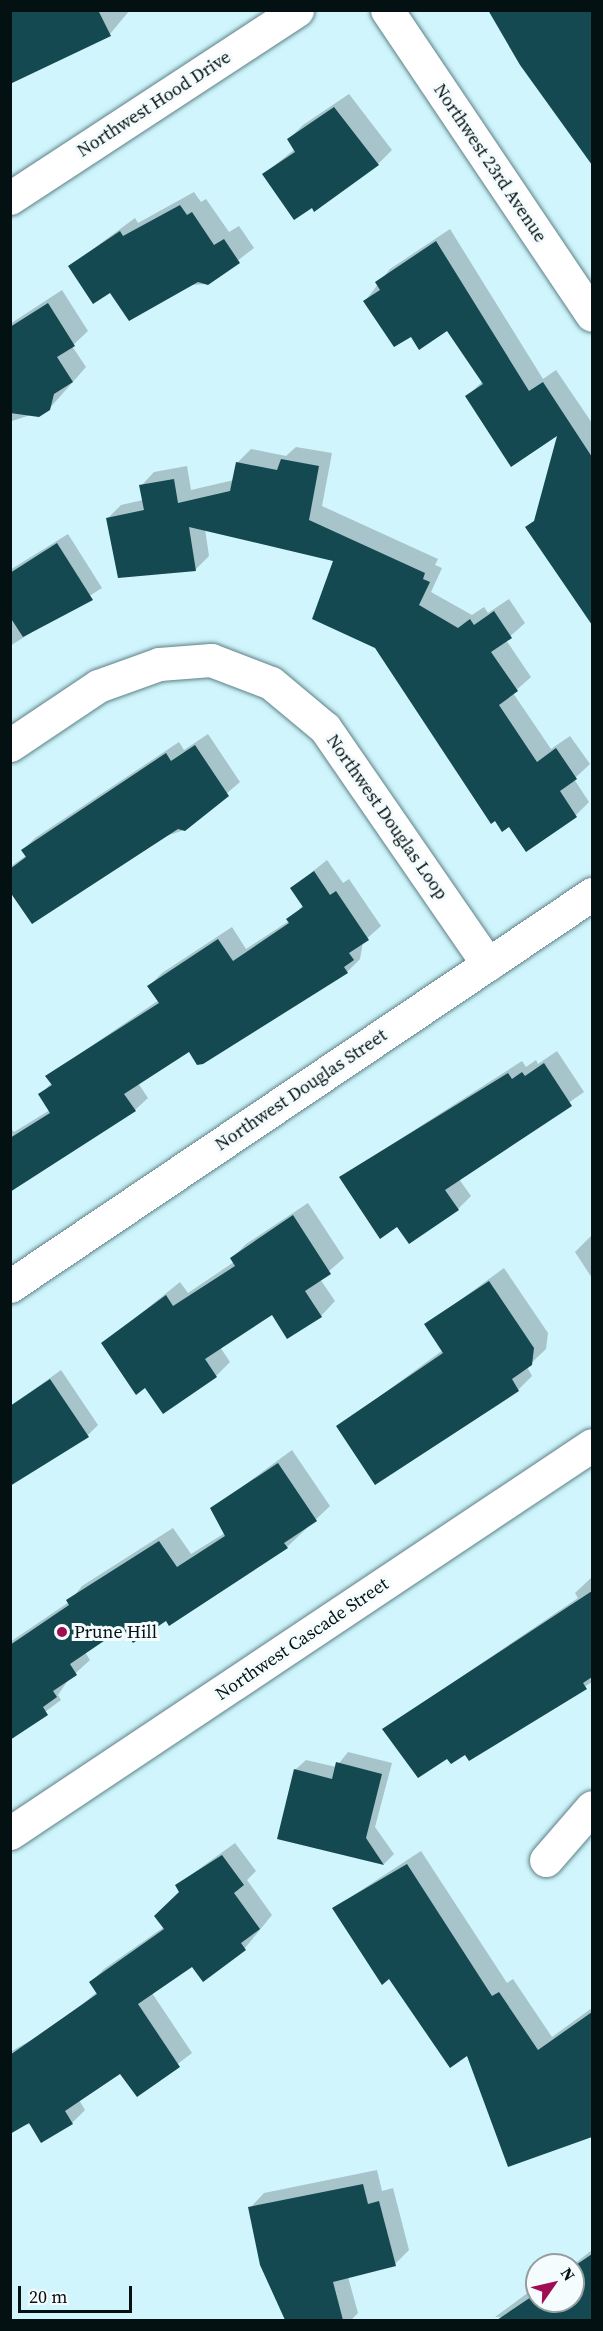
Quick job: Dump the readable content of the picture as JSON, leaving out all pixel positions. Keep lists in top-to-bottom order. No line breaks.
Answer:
{"streets":{"street":["Northwest Hood Drive","Northwest 23rd Avenue","Northwest Douglas Loop","Northwest Douglas Street","Northwest Cascade Street"]},"crossings":[["Northwest Douglas Loop","Northwest Douglas Street"]],"places":["Prune Hill"],"scale_bar":"20 m","north":"top right"}
